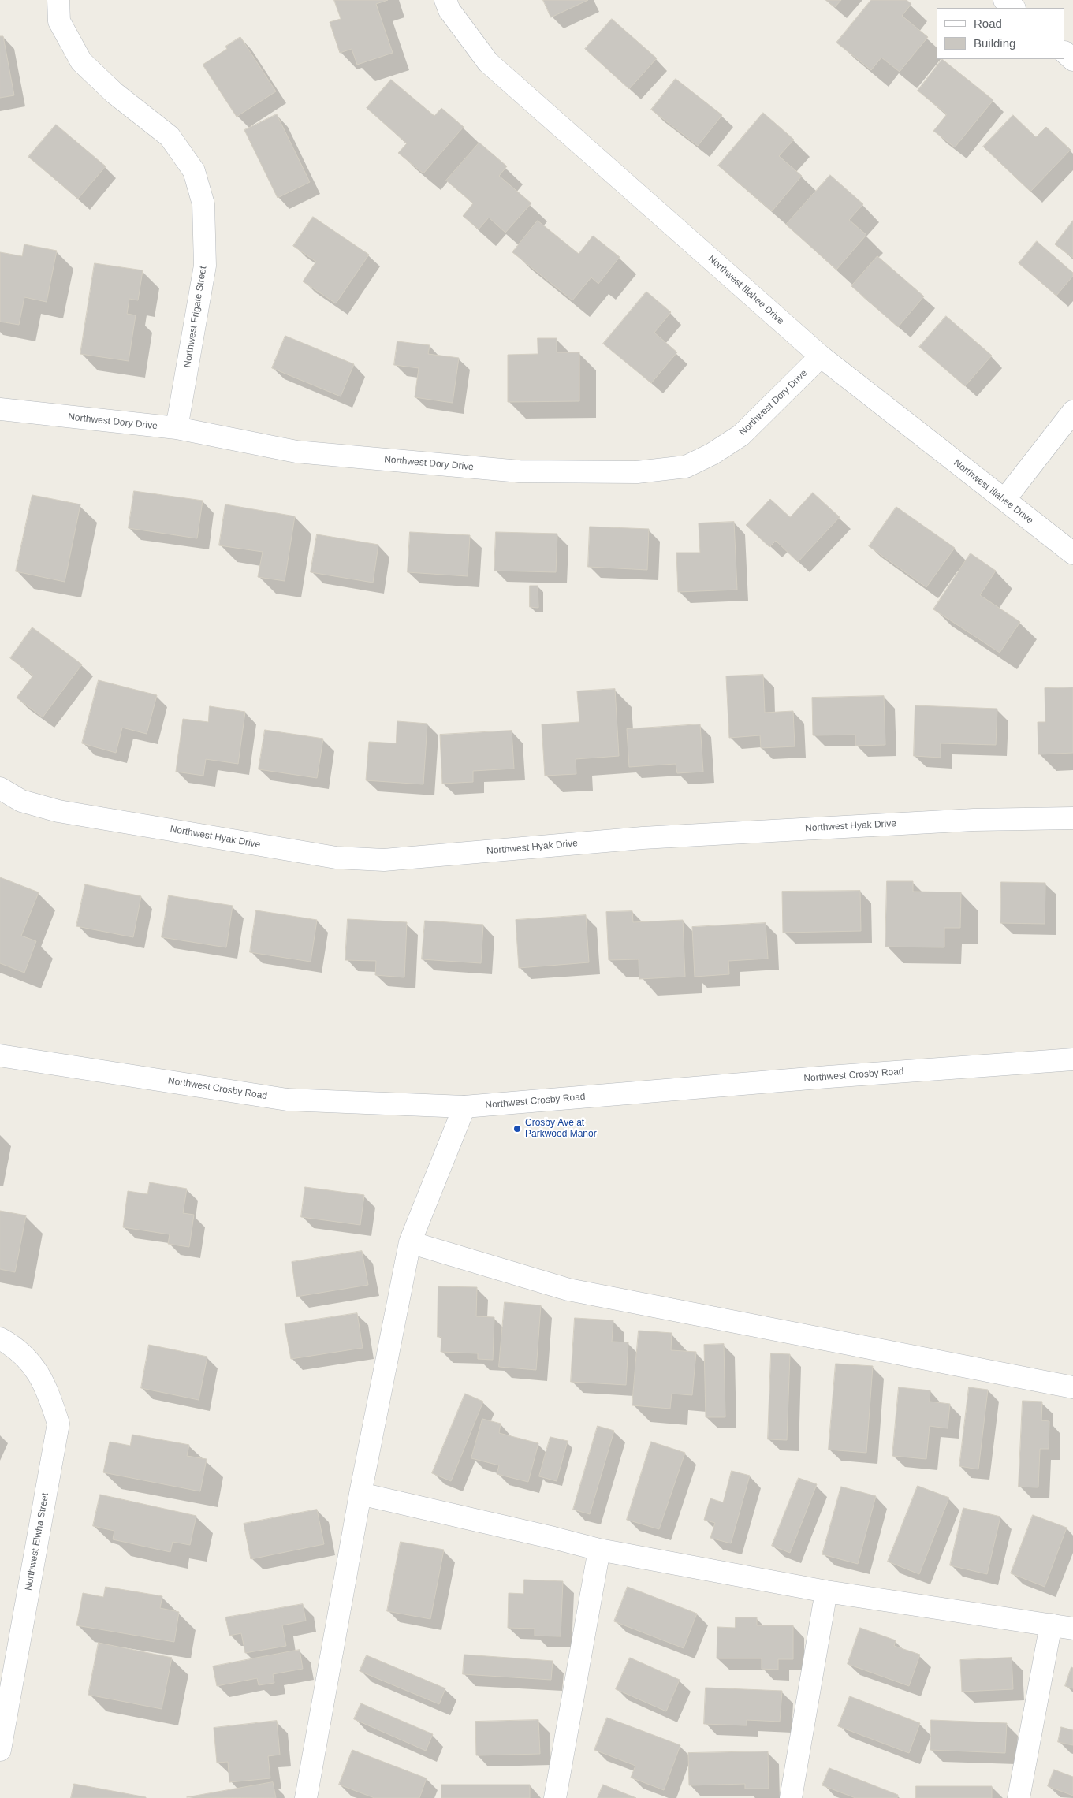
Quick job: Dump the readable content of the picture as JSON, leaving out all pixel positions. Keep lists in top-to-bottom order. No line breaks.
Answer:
{"streets":{"street":["Northwest Illahee Drive","Northwest Frigate Street","Northwest Dory Drive","Northwest Hyak Drive","Northwest Crosby Road","Northwest Elwha Street"]},"crossings":[["Northwest Illahee Drive","Northwest Dory Drive"],["Northwest Frigate Street","Northwest Dory Drive"]],"places":["Crosby Ave at Parkwood Manor"],"legend":["Road","Building"]}
